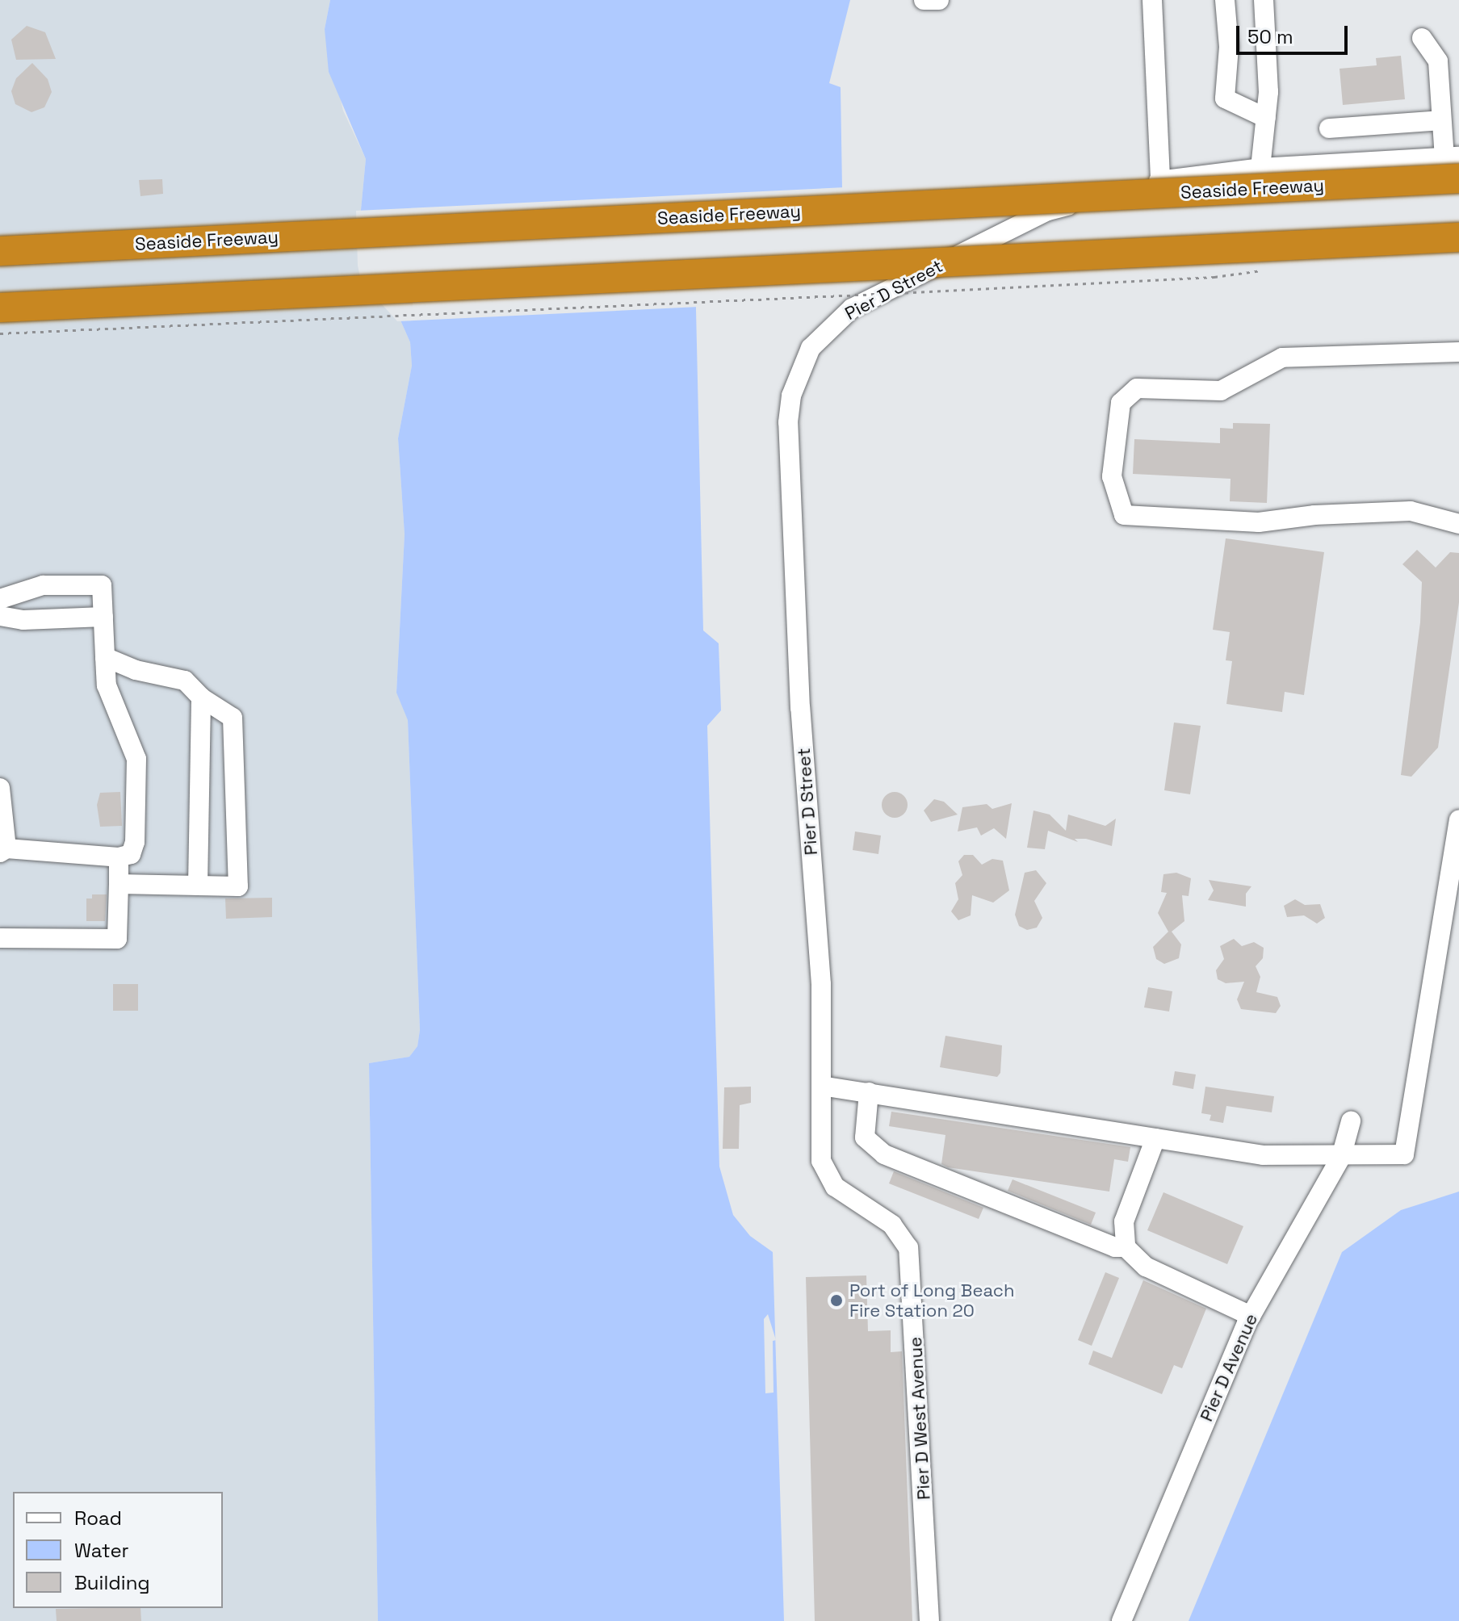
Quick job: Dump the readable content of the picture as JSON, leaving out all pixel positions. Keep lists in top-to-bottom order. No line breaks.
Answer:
{"streets":{"highway":["Seaside Freeway"],"street":["Pier D Street","Pier D Avenue","Pier D West Avenue"]},"crossings":[["Seaside Freeway","Pier D Street"],["Pier D Street","Pier D West Avenue"]],"places":["Port of Long Beach Fire Station 20"],"legend":["Road","Water","Building"],"scale_bar":"50 m"}
